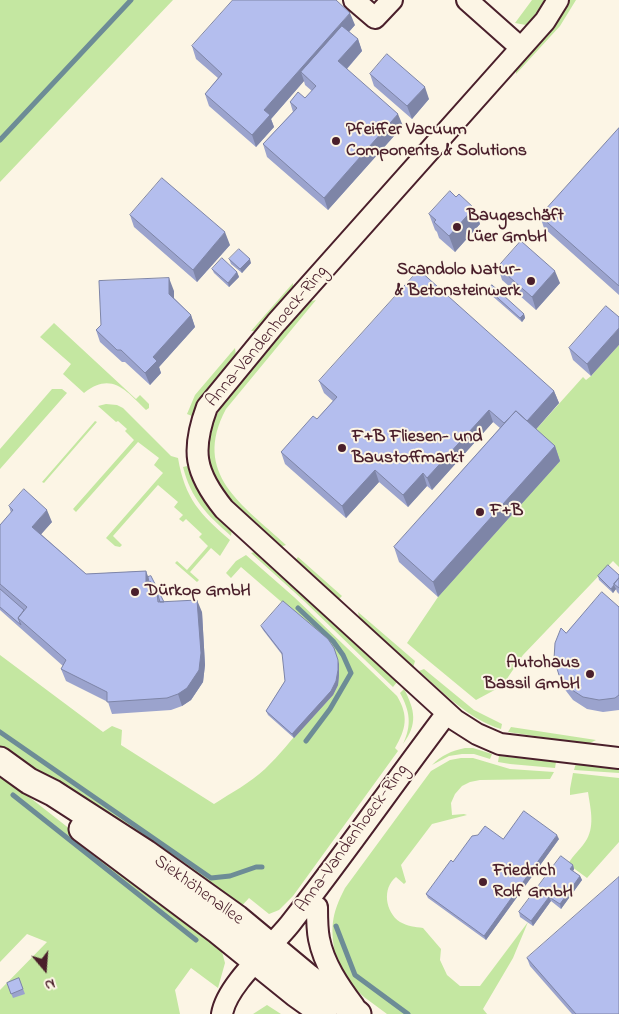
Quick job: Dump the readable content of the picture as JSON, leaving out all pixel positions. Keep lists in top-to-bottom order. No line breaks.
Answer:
{"streets":{"main road":["Siekhöhenallee"],"street":["Anna-Vandenhoeck-Ring"]},"crossings":[["Anna-Vandenhoeck-Ring","Siekhöhenallee"]],"places":["Pfeiffer Vacuum Components & Solutions","Baugeschäft Lüer GmbH","Scandolo Natur- & Betonsteinwerk","F+B Fliesen- und Baustoffmarkt","F+B","Dürkop GmbH","Autohaus Bassil GmbH","Friedrich Rolf GmbH"],"north":"bottom"}
